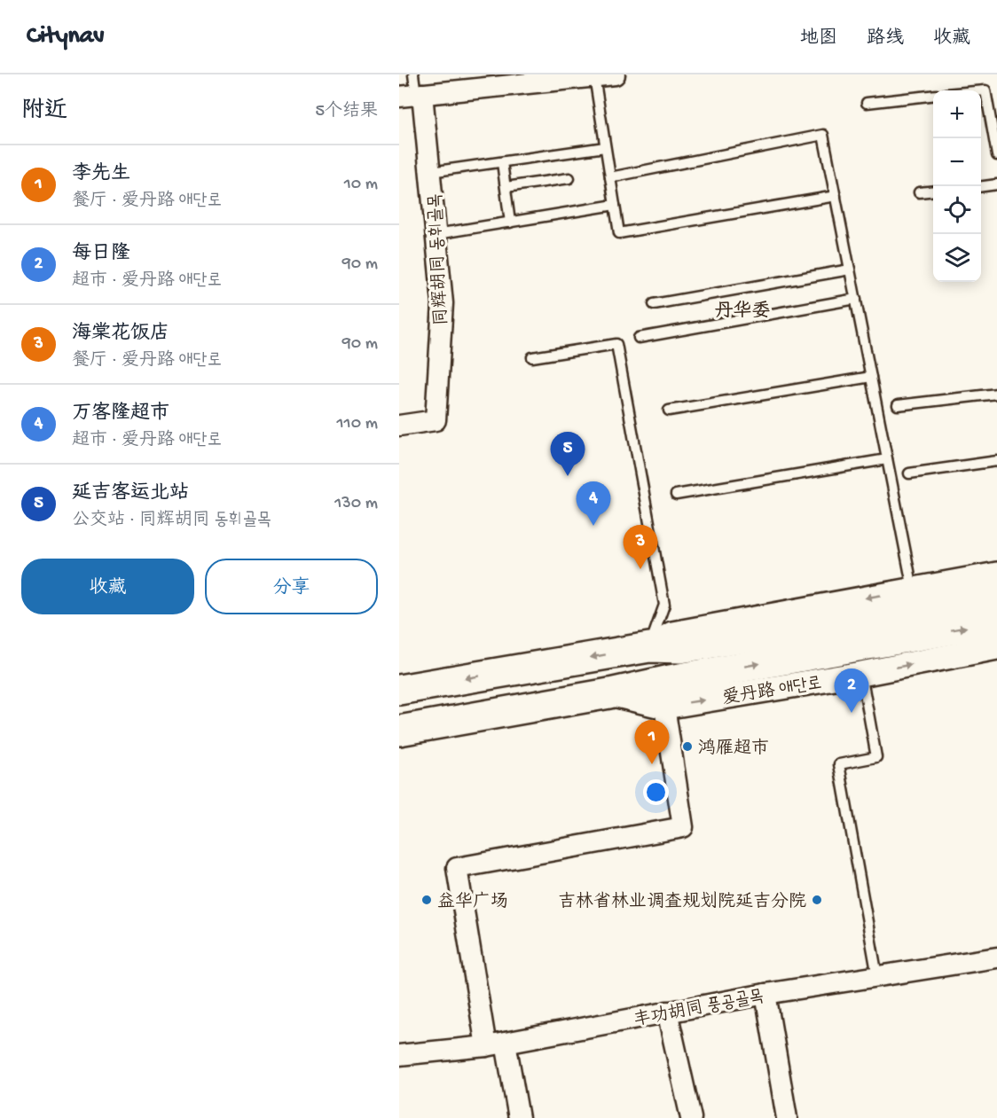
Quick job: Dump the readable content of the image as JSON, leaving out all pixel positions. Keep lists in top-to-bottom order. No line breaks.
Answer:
{"streets":{"main road":["爱丹路 애단로"],"street":["同辉胡同 동휘골목","丰功胡同 풍공골목"]},"districts":["丹华委"],"places":["鸿雁超市","益华广场","吉林省林业调查规划院延吉分院"],"page":{"header":"Citynav","nav":["地图","路线","收藏"],"heading":["附近","5个结果"],"map_buttons":["+","−"],"list":[{"mark":"1","name":"李先生","note":"餐厅 · 爱丹路 애단로","value":"10 m"},{"mark":"2","name":"每日隆","note":"超市 · 爱丹路 애단로","value":"90 m"},{"mark":"3","name":"海棠花饭店","note":"餐厅 · 爱丹路 애단로","value":"90 m"},{"mark":"4","name":"万客隆超市","note":"超市 · 爱丹路 애단로","value":"110 m"},{"mark":"5","name":"延吉客运北站","note":"公交站 · 同辉胡同 동휘골목","value":"130 m"}],"pins":["5","4","3","2","1"],"buttons":["收藏","分享"]}}
